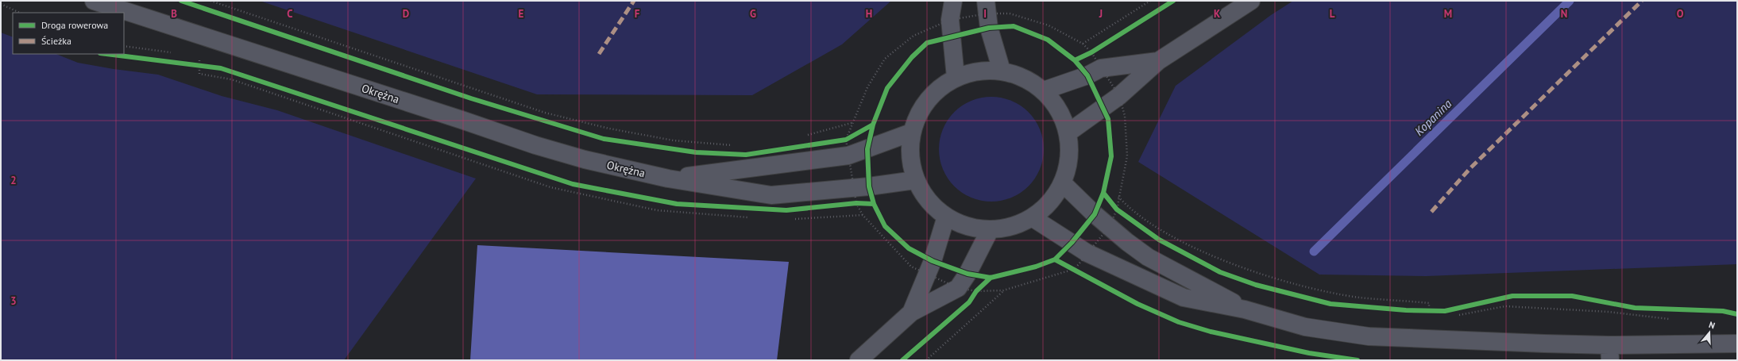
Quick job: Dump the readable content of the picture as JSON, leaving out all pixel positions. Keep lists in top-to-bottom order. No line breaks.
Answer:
{"streets":{"street":["Okrężna"]},"water":["Kopanina"],"legend":["Droga rowerowa","Ścieżka"],"north":"top","grid":{"columns":["B","C","D","E","F","G","H","I","J","K","L","M","N","O"],"rows":["2","3"]}}
